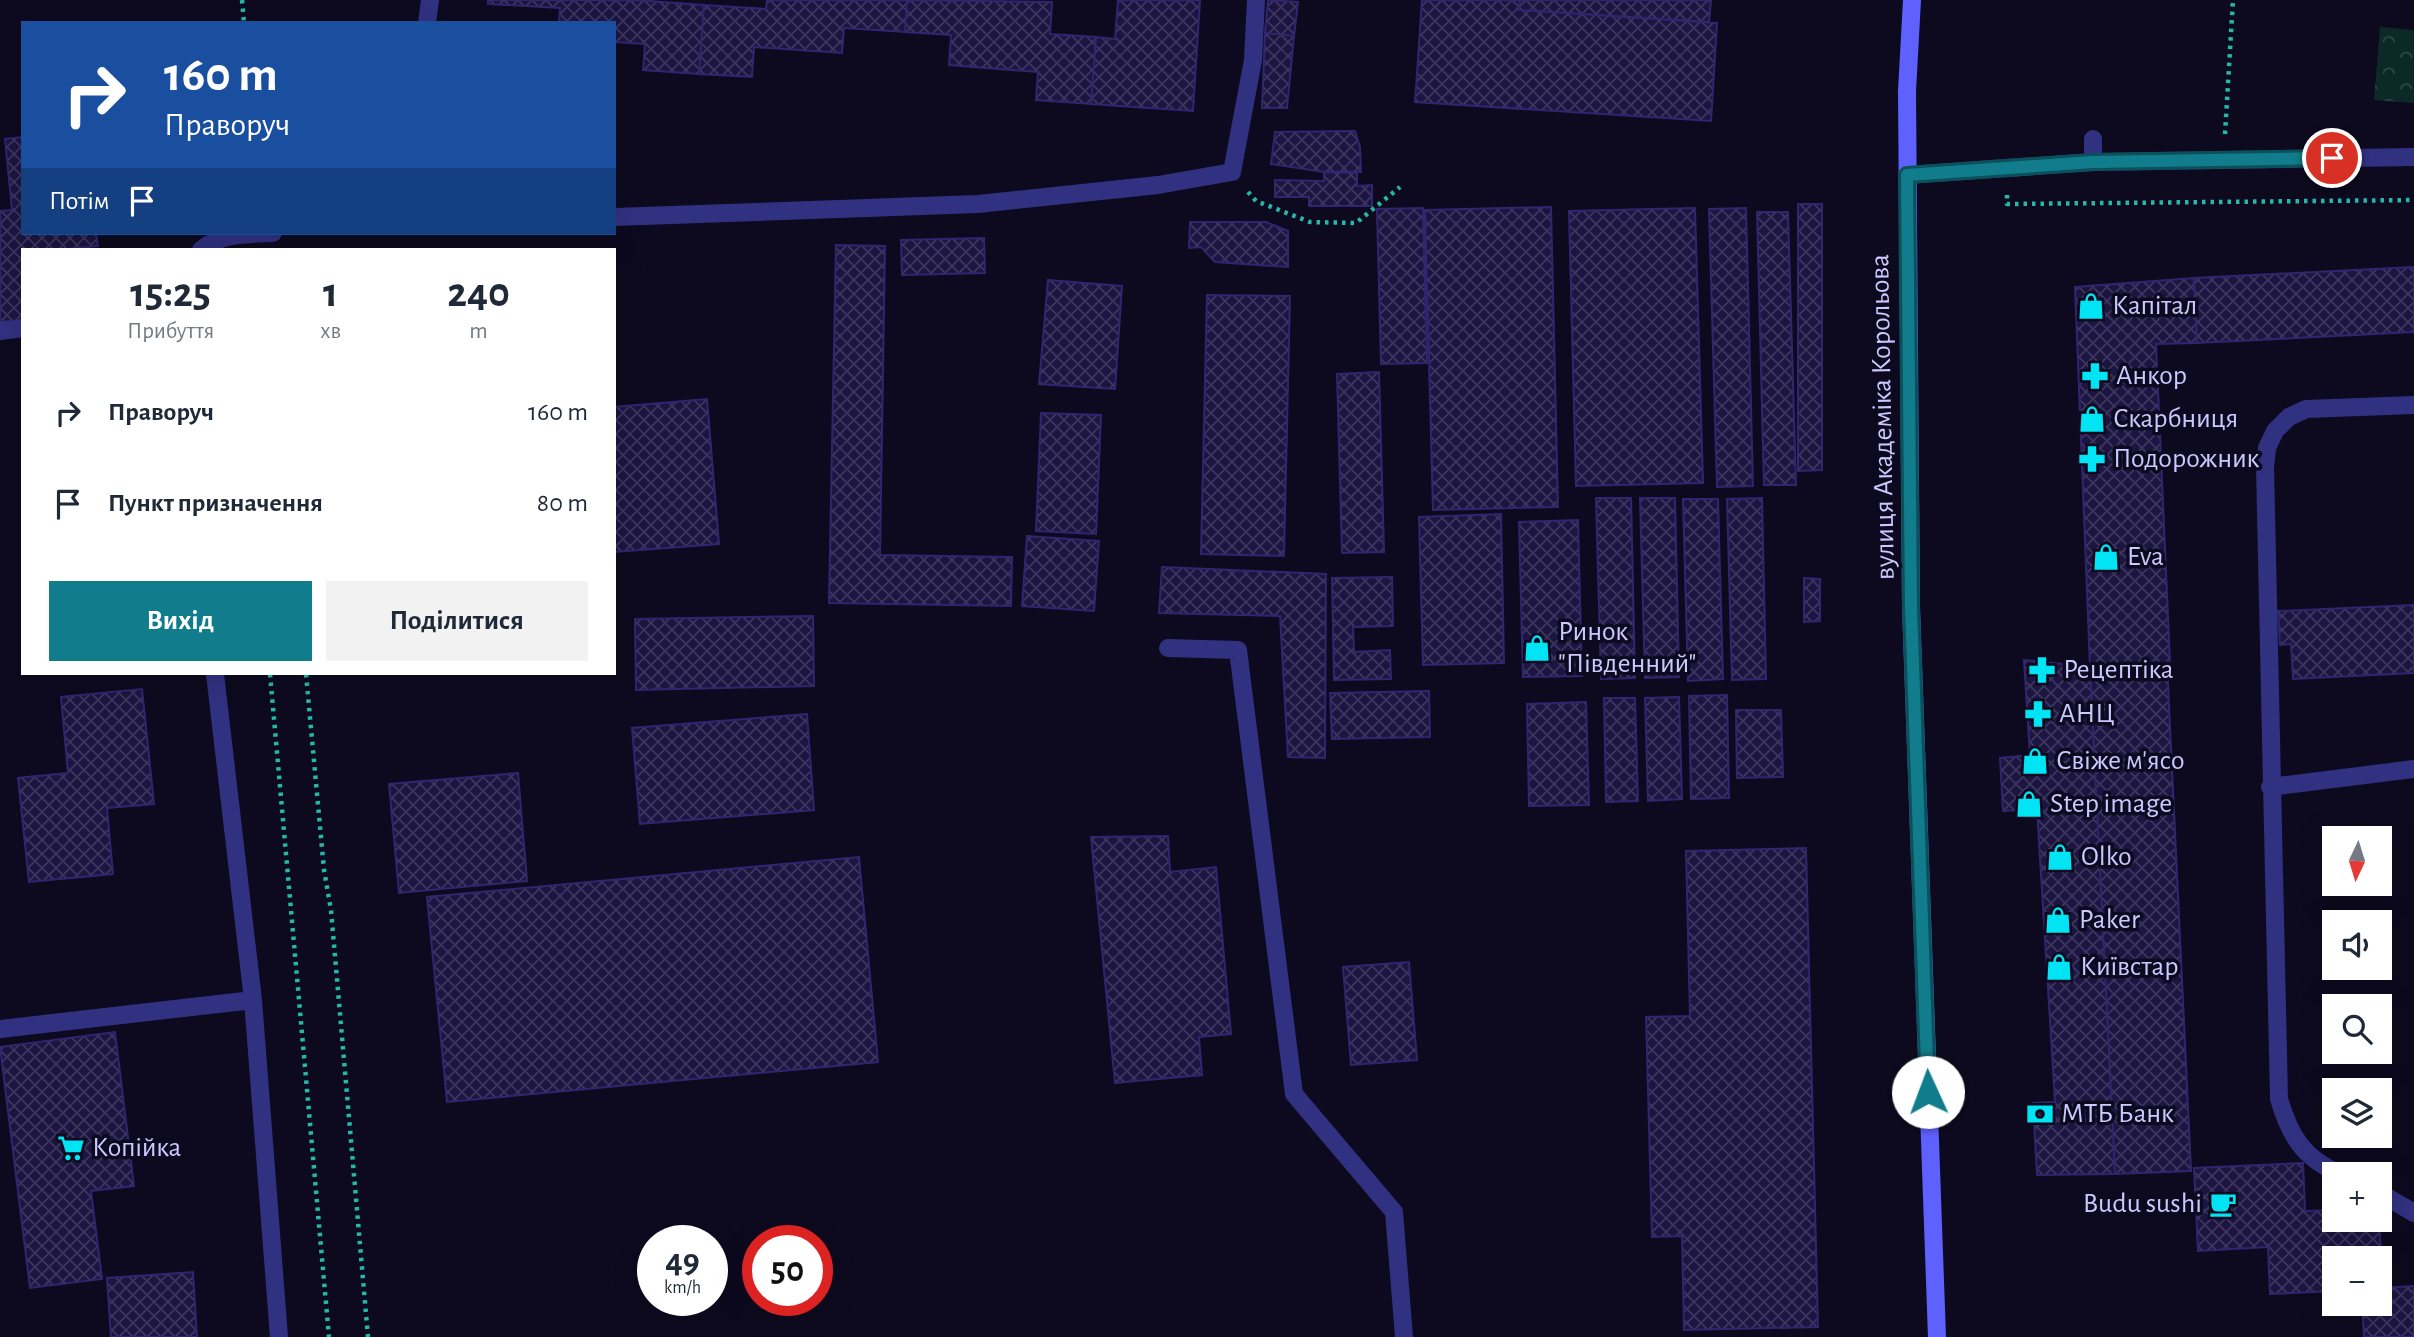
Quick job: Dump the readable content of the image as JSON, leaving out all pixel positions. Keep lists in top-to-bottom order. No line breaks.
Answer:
{"streets":{"main road":["вулиця Академіка Корольова"]},"places":{"shop":["Капітал","Скарбниця","Eva","Ринок \"Південний\"","Свіже м'ясо","Step image","Olko","Paker","Київстар"],"pharmacy":["Анкор","Подорожник","Рецептіка","АНЦ"],"bank":["МТБ Банк"],"supermarket":["Копійка"],"cafe":["Budu sushi"]},"north":"bottom","page":{"turn":["160 m","Праворуч"],"then":"Потім","eta":["15:25","Прибуття","1","хв","240","m"],"list":[{"name":"Праворуч","value":"160 m"},{"name":"Пункт призначення","value":"80 m"}],"buttons":["Вихід","Поділитися"],"map_buttons":["+","−"],"speed":"49 km/h","limit":"50"}}
